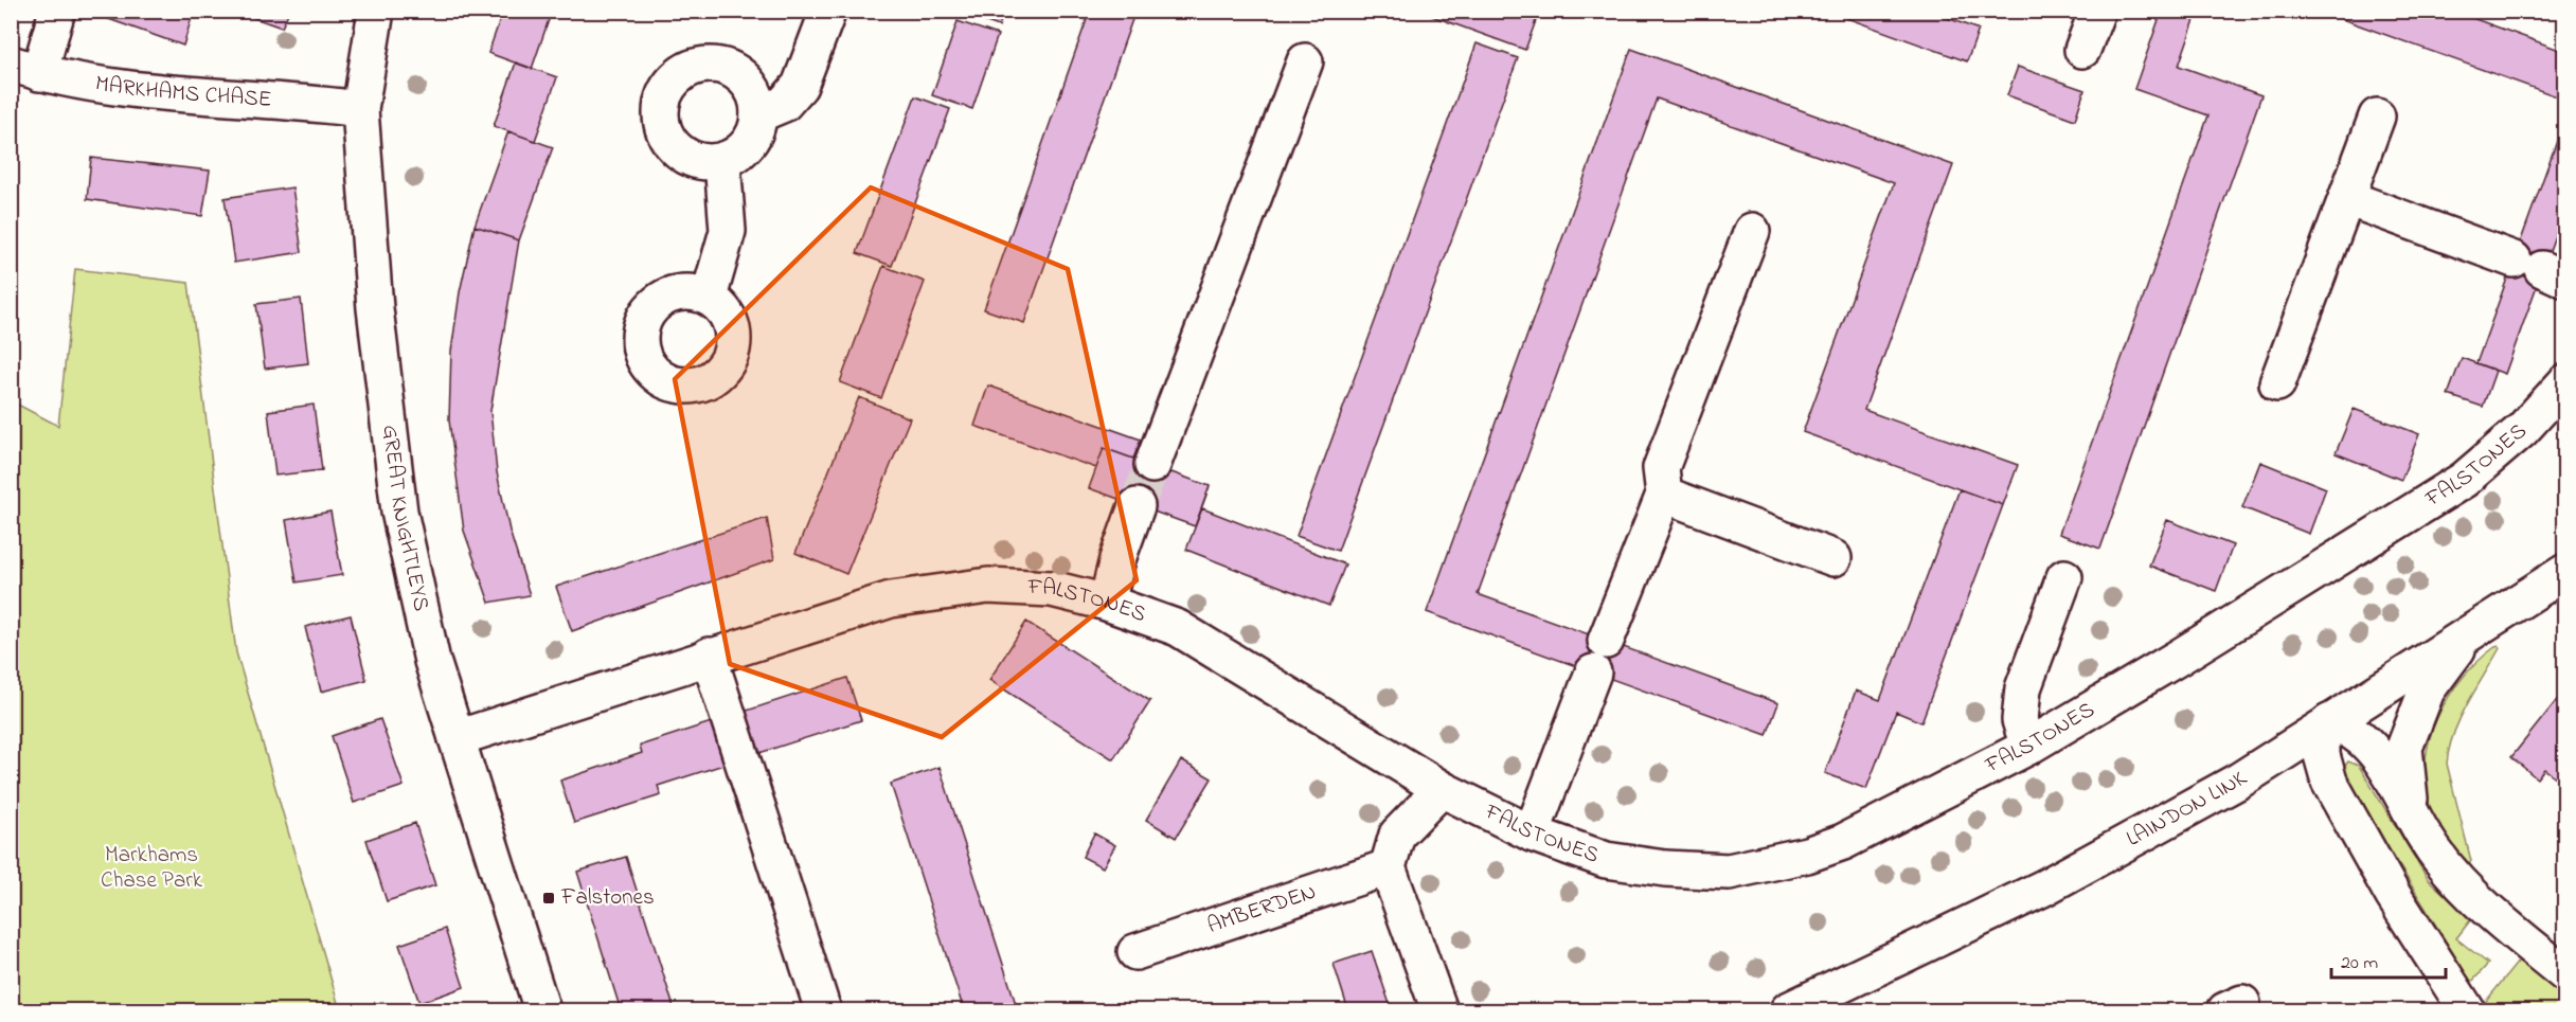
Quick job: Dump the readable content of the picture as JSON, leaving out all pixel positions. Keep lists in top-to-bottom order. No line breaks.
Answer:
{"streets":{"street":["MARKHAMS CHASE","FALSTONES","GREAT KNIGHTLEYS","LAINDON LINK","AMBERDEN"]},"crossings":[["MARKHAMS CHASE","GREAT KNIGHTLEYS"],["FALSTONES","GREAT KNIGHTLEYS"]],"parks":["Markhams Chase Park"],"places":{"transit":["Falstones"]},"scale_bar":"20 m"}
